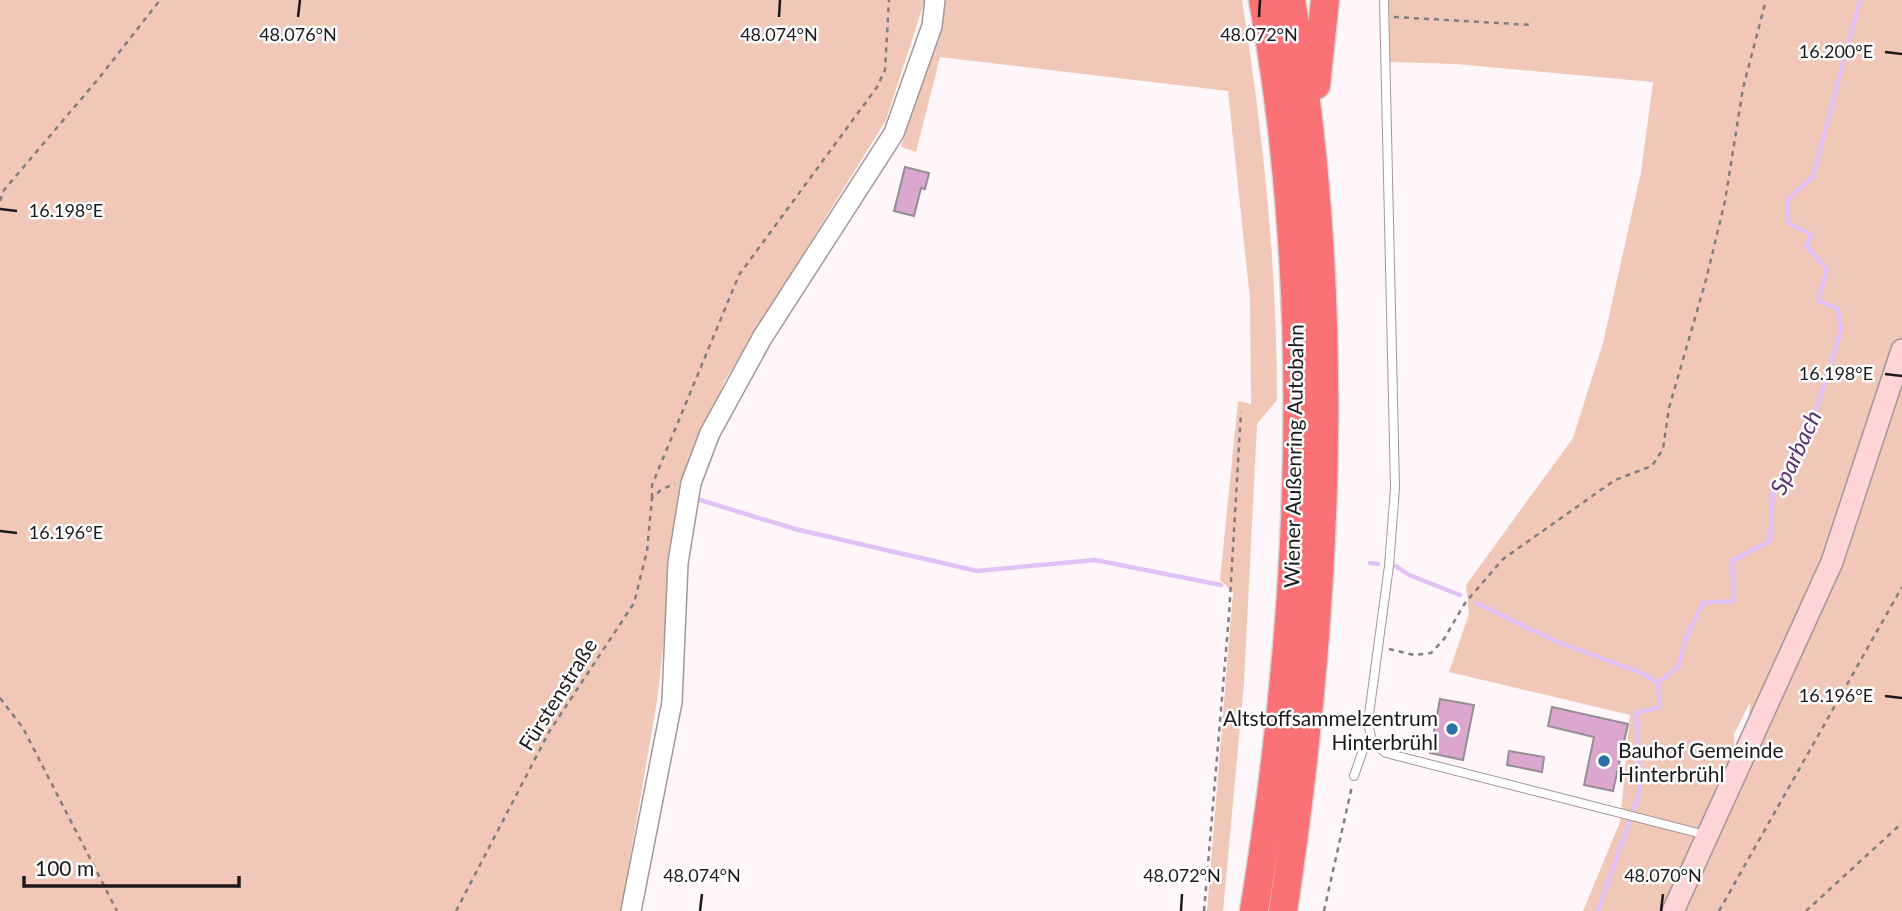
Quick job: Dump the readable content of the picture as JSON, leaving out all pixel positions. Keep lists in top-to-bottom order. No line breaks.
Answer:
{"streets":{"highway":["Wiener Außenring Autobahn"],"path":["Fürstenstraße"]},"water":["Sparbach"],"places":["Altstoffsammelzentrum Hinterbrühl","Bauhof Gemeinde Hinterbrühl"],"scale_bar":"100 m","coordinates":["48.076°N","48.074°N","48.072°N","16.200°E","16.198°E","16.196°E","48.070°N"]}
